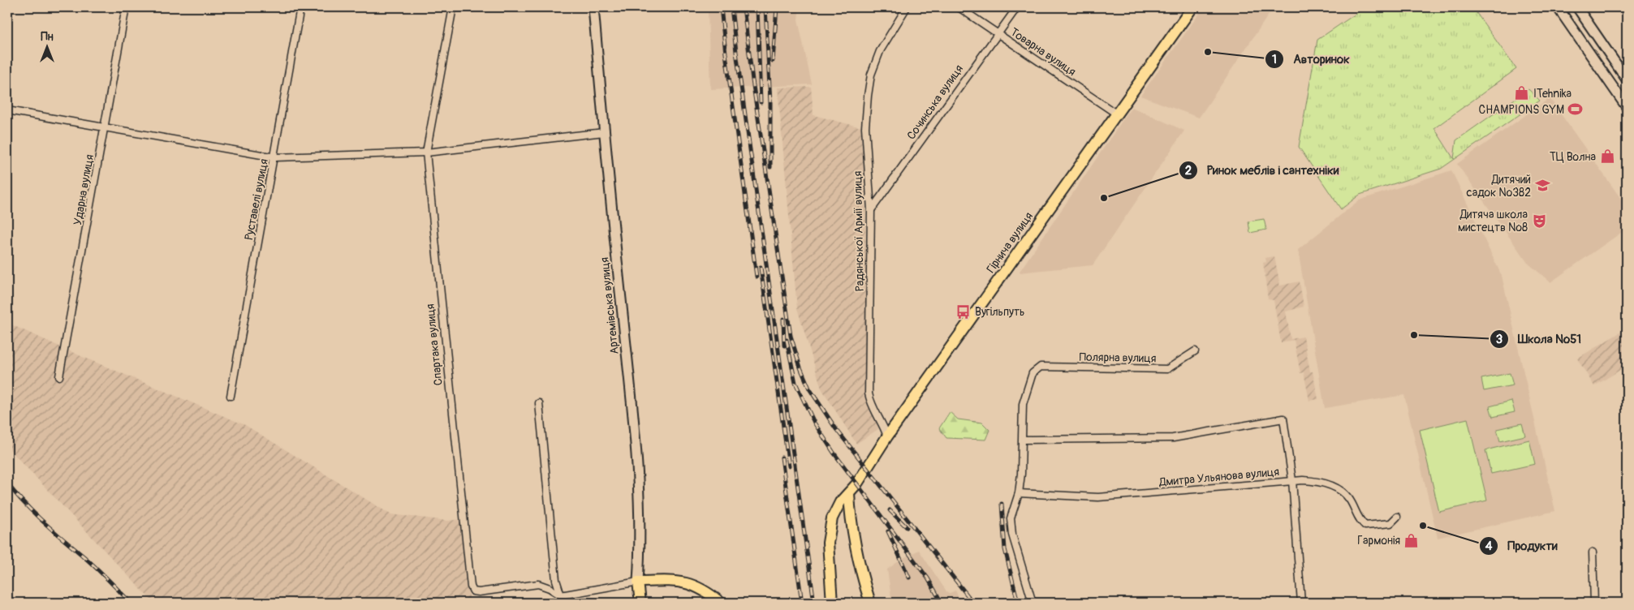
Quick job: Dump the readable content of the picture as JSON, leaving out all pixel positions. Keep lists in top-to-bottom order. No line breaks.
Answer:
{"streets":{"main road":["Гірнича вулиця","Артемівська вулиця"],"street":["Товарна вулиця","Сочинська вулиця","Ударна вулиця","Руставелі вулиця","Радянської Армії вулиця","Спартака вулиця","Полярна вулиця","Дмитра Ульянова вулиця"]},"crossings":[["Товарна вулиця","Сочинська вулиця"],["Товарна вулиця","Гірнича вулиця"],["Сочинська вулиця","Радянської Армії вулиця"],["Радянської Армії вулиця","Гірнича вулиця"]],"places":{"other":["Авторинок","Ринок меблів і сантехніки","Школа №51","Продукти"],"shop":["ITehnika","ТЦ Волна","Гармонія"],"sports":["CHAMPIONS GYM"],"school or university":["Дитячий садок №382"],"theatre":["Дитяча школа мистецтв №8"],"bus stop":["Вугільпуть"]},"north":"top"}
